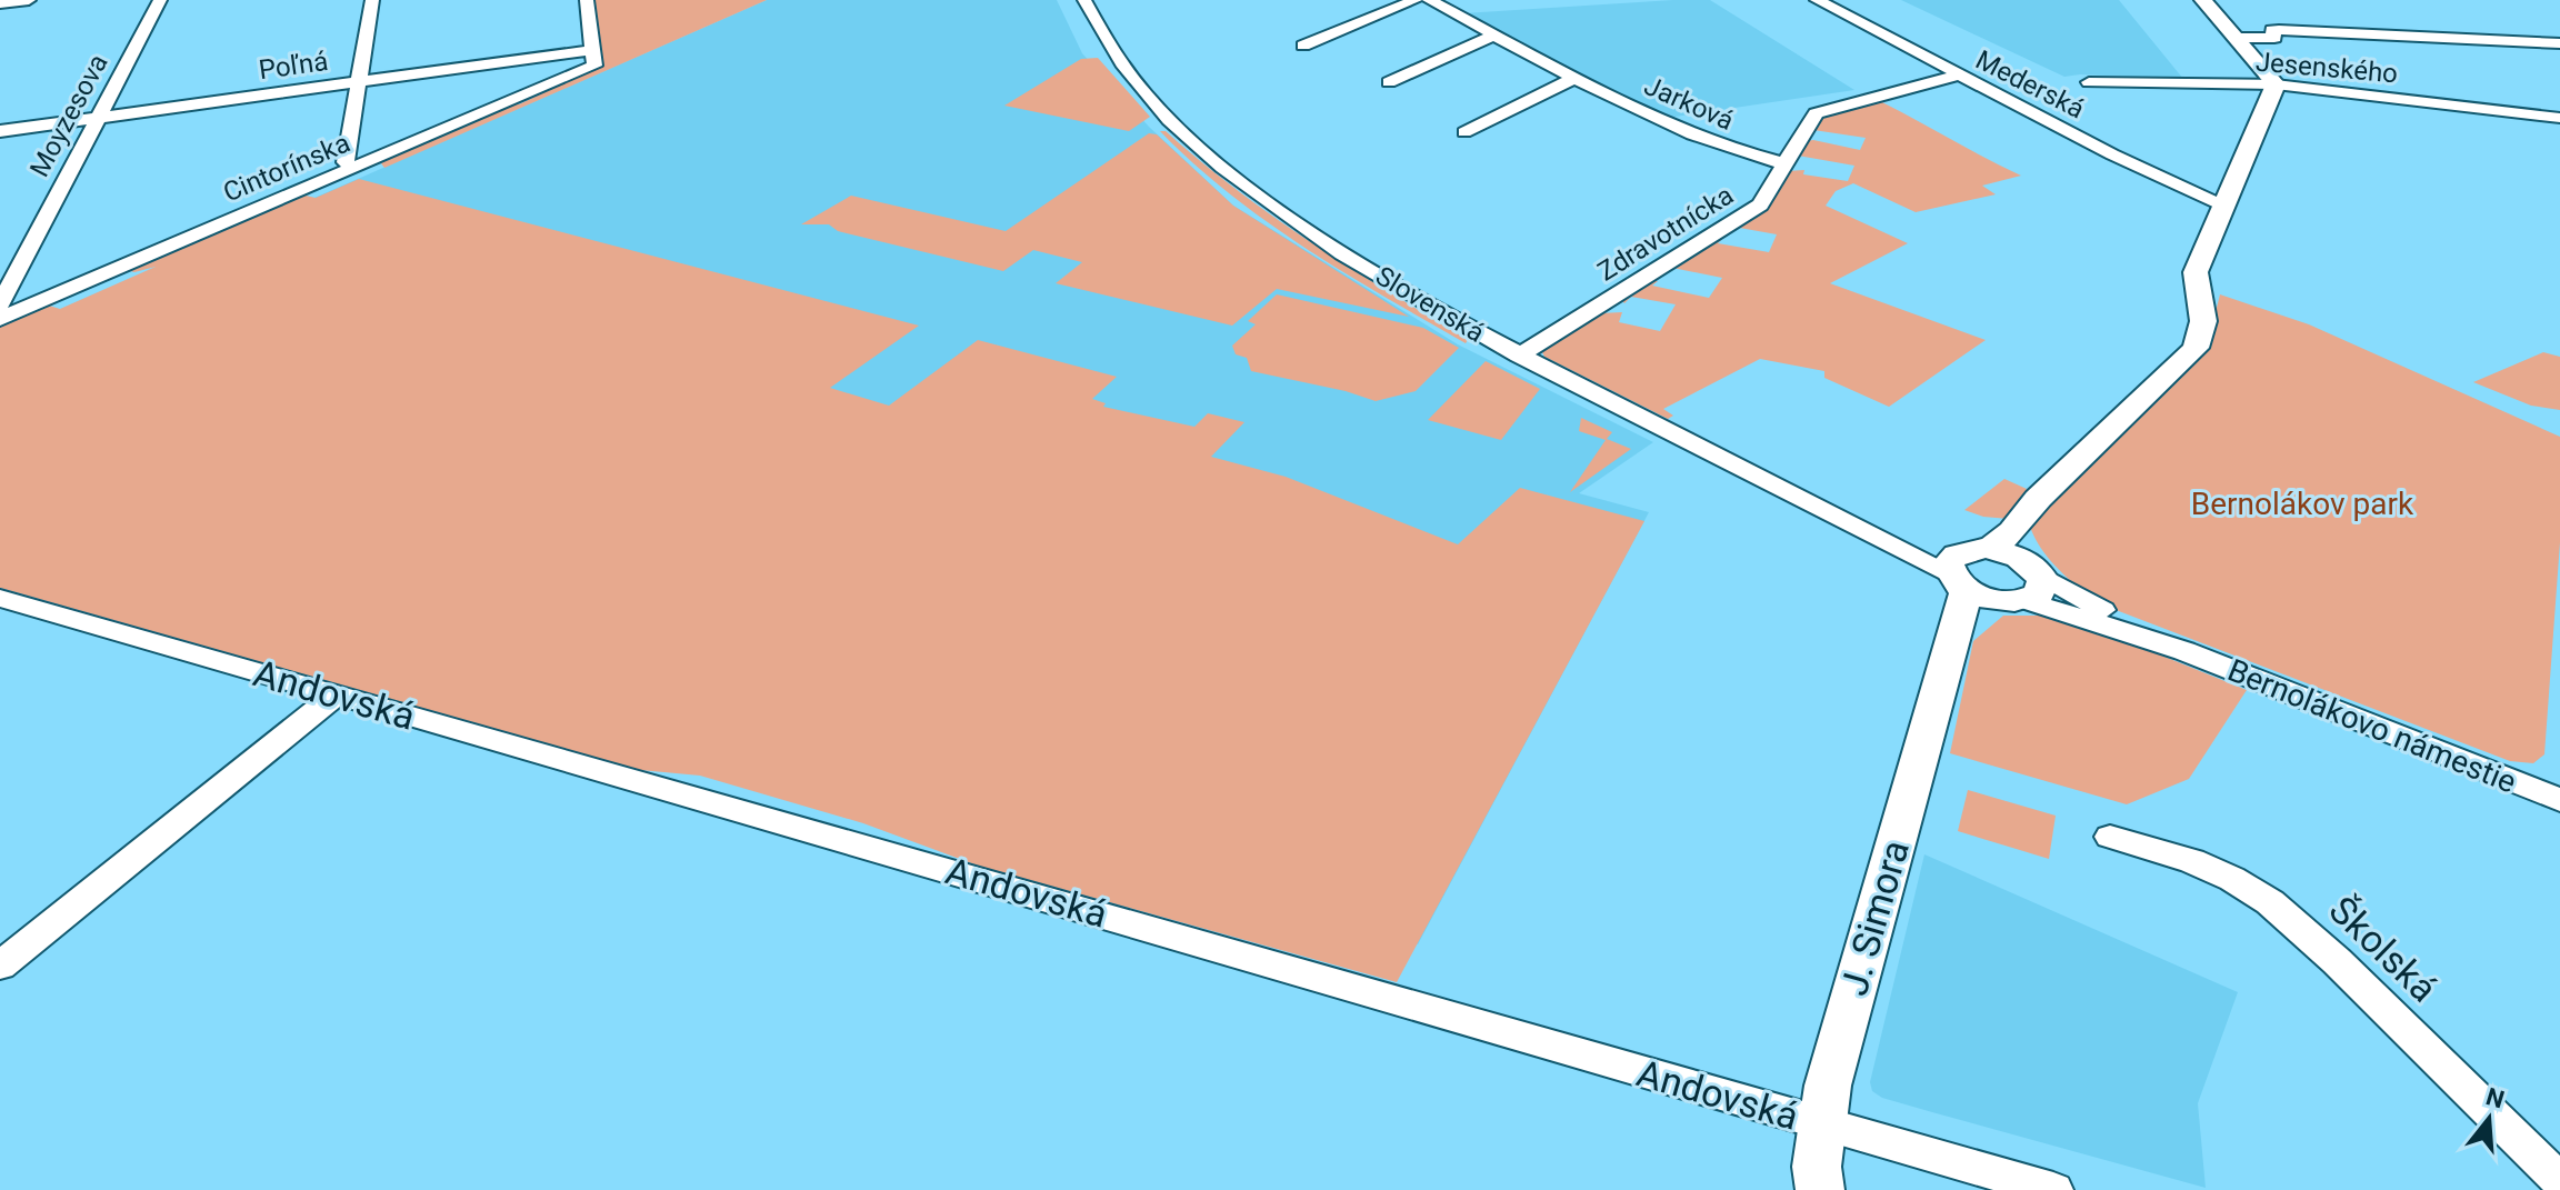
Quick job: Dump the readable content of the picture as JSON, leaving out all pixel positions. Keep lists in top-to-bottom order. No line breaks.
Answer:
{"streets":{"main road":["Bernolákovo námestie","J. Simora"],"street":["Poľná","Jesenského","Mederská","Jarková","Moyzesova","Cintorínska","Zdravotnícka","Slovenská","Andovská","Školská"]},"crossings":[["Poľná","Moyzesova"],["Poľná","Cintorínska"],["Mederská","Zdravotnícka"],["Jarková","Zdravotnícka"],["Zdravotnícka","Slovenská"],["Slovenská","Bernolákovo námestie"],["Slovenská","J. Simora"],["Andovská","J. Simora"],["Bernolákovo námestie","J. Simora"]],"parks":["Bernolákov park"],"north":"top"}
